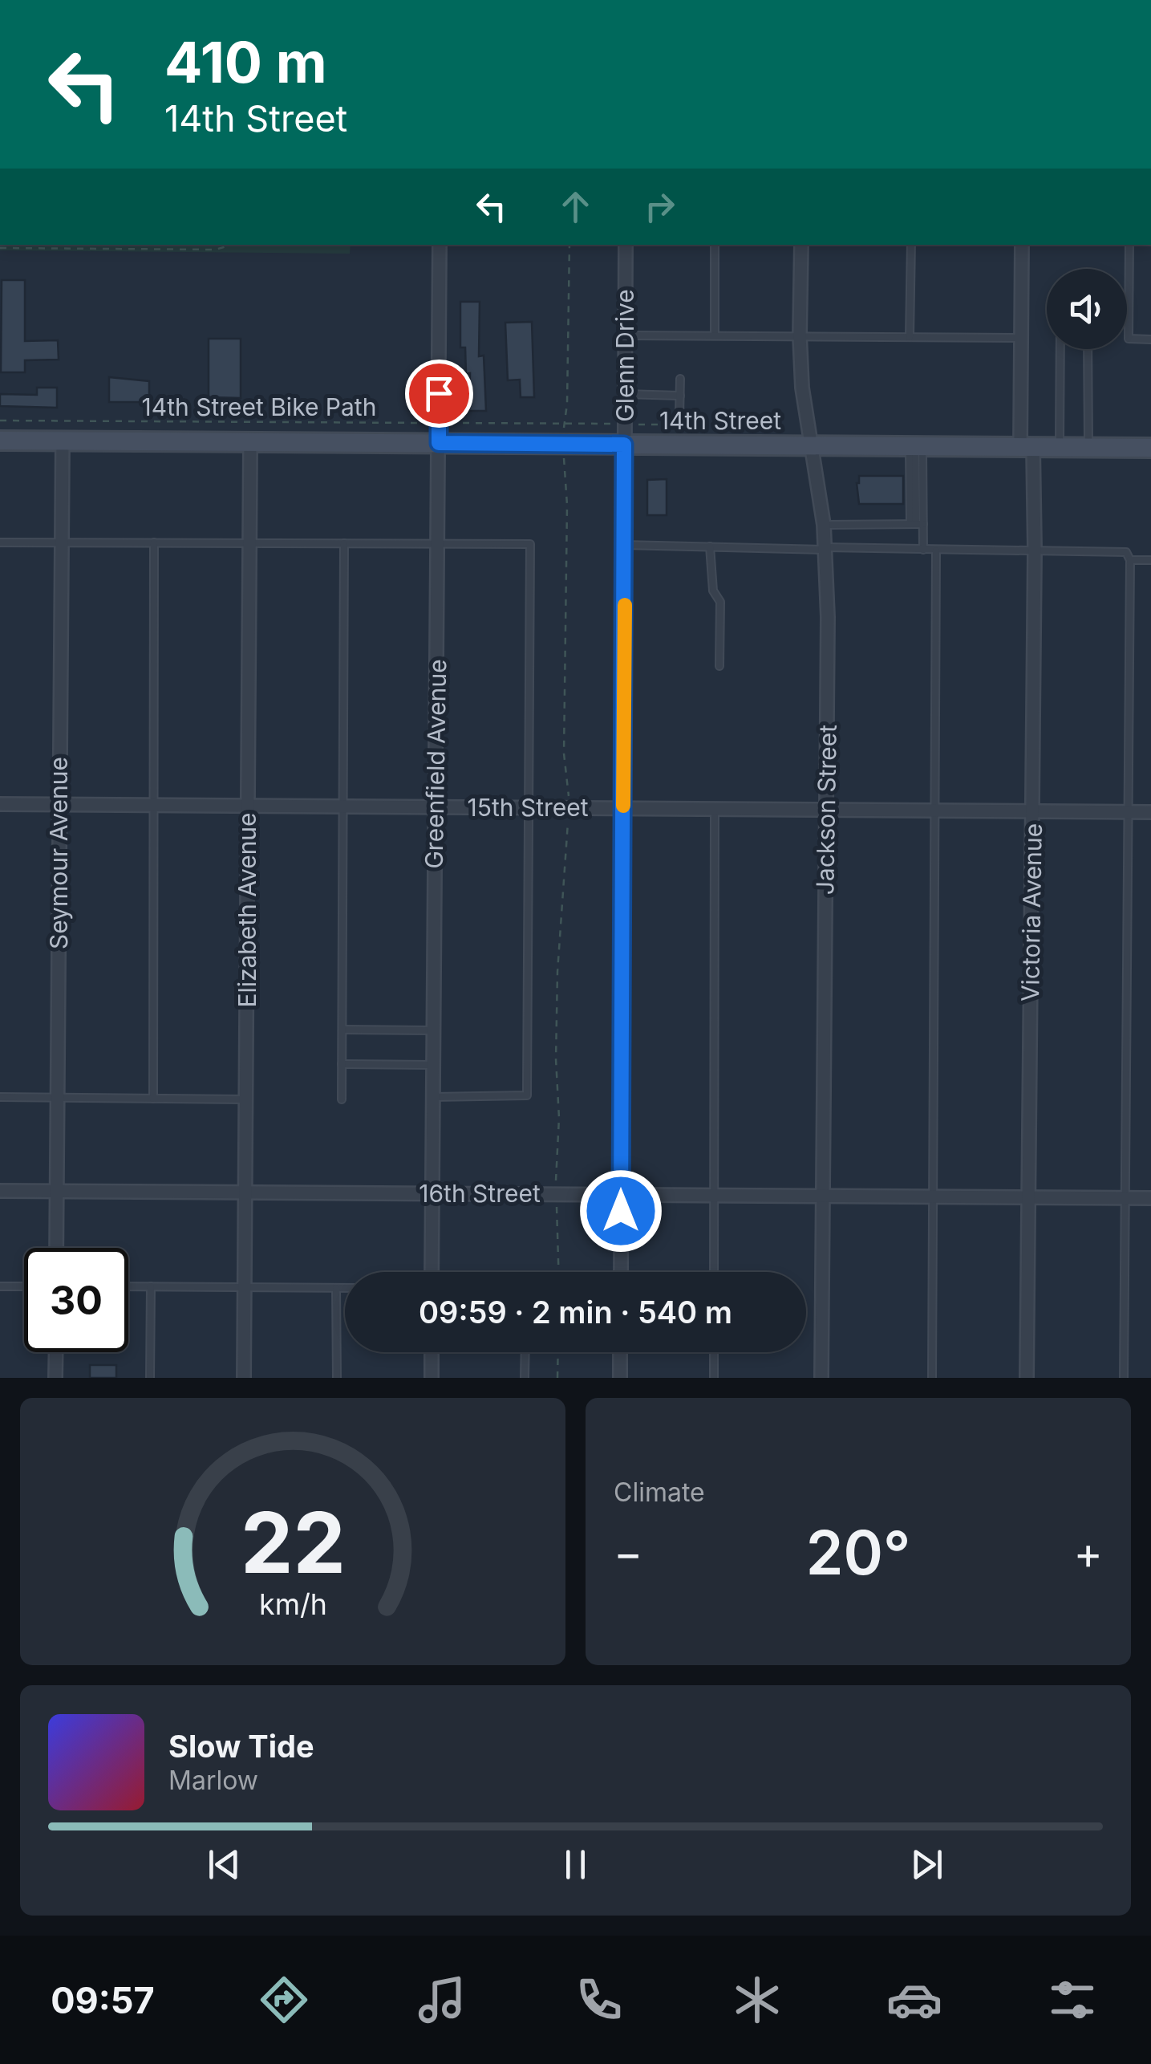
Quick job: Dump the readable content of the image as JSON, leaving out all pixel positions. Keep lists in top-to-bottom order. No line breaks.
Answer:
{"streets":{"street":["Glenn Drive","14th Street","Greenfield Avenue","15th Street","Jackson Street","Seymour Avenue","Elizabeth Avenue","Victoria Avenue","16th Street"],"path":["14th Street Bike Path"]},"crossings":[["Glenn Drive","14th Street"],["Glenn Drive","15th Street"],["Glenn Drive","16th Street"],["14th Street Bike Path","Greenfield Avenue"],["14th Street","Greenfield Avenue"],["14th Street","Jackson Street"],["14th Street","Seymour Avenue"],["14th Street","Elizabeth Avenue"],["14th Street","Victoria Avenue"],["Greenfield Avenue","15th Street"],["Greenfield Avenue","16th Street"],["15th Street","Jackson Street"],["15th Street","Seymour Avenue"],["15th Street","Elizabeth Avenue"],["15th Street","Victoria Avenue"],["Jackson Street","16th Street"],["Seymour Avenue","16th Street"],["Elizabeth Avenue","16th Street"],["Victoria Avenue","16th Street"]],"page":{"turn":["410 m","14th Street"],"limit":"30","trip":"09:59 · 2 min · 540 m","tile":"Climate","heat":["−","20°","+"],"song":["Slow Tide","Marlow"],"tabs":"09:57","gauge":["22","km/h"]}}
